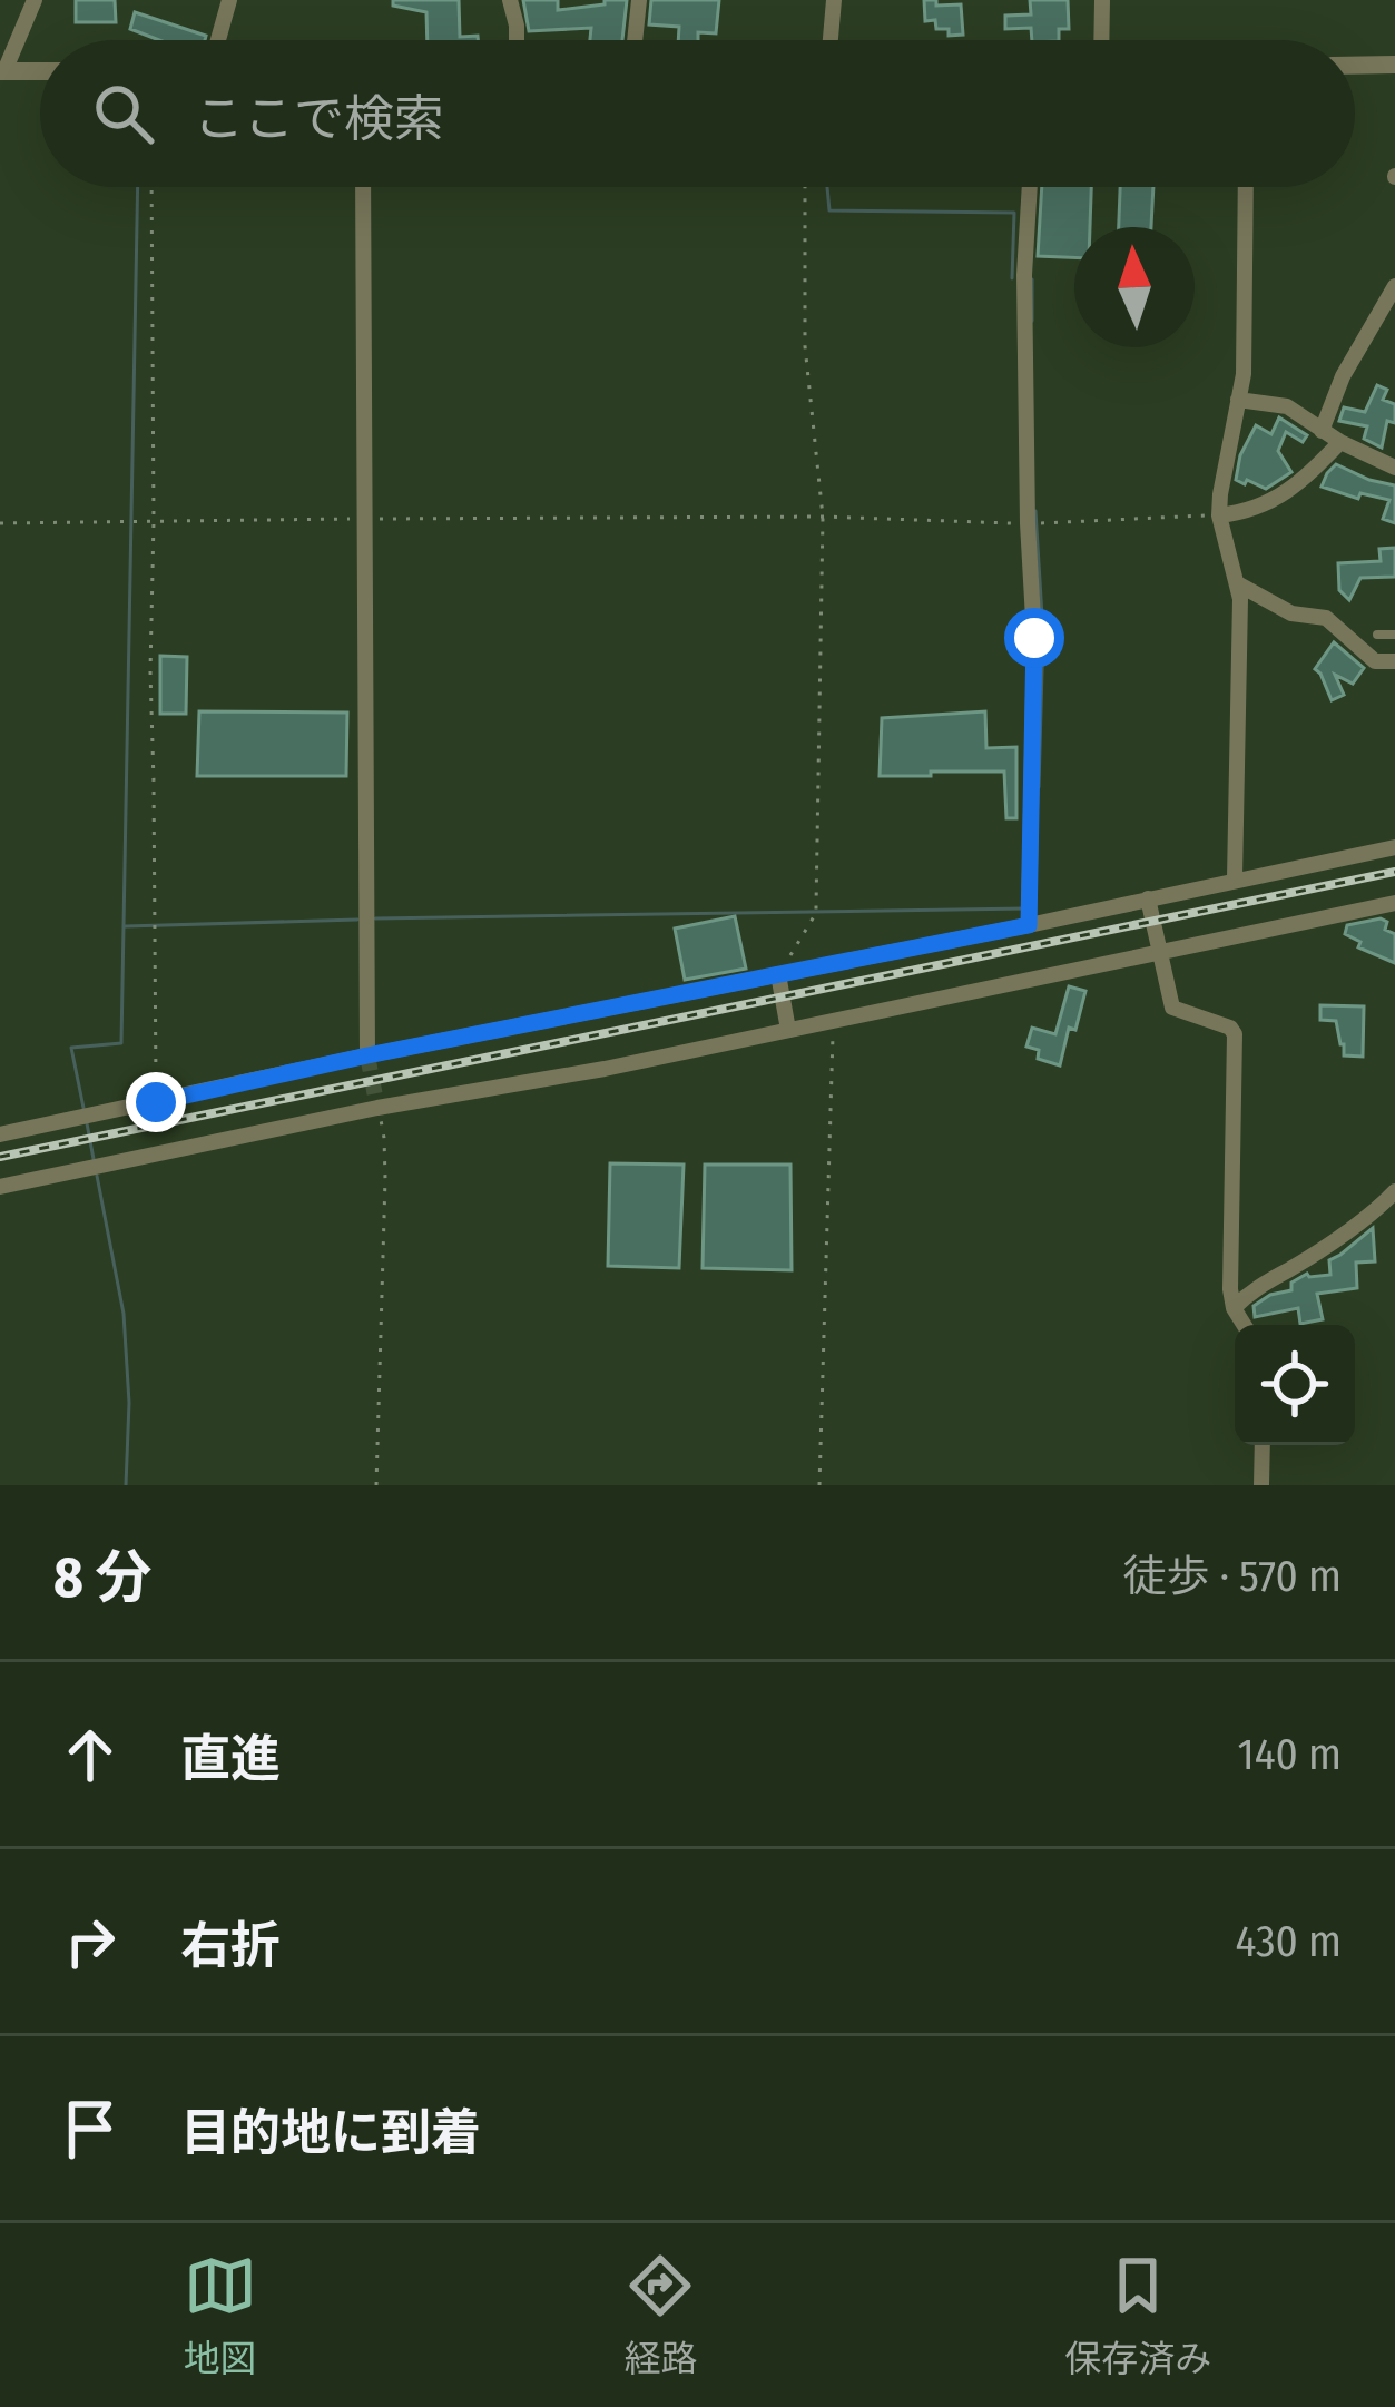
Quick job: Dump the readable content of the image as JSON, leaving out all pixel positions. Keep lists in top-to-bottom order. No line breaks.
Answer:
{"north":"top","page":{"search":"ここで検索","heading":["8 分","徒歩 · 570 m"],"list":[["直進","140 m"],["右折","430 m"],"目的地に到着"],"nav":["地図","経路","保存済み"]}}
